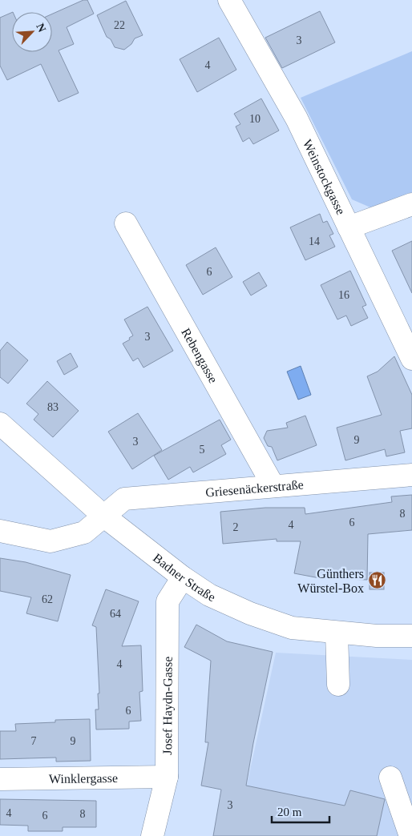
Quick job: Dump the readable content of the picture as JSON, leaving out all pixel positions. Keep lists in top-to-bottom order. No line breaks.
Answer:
{"streets":{"street":["Weinstockgasse","Rebengasse","Griesenäckerstraße","Badner Straße","Josef Haydn-Gasse","Winklergasse"]},"crossings":[["Rebengasse","Griesenäckerstraße"],["Griesenäckerstraße","Badner Straße"],["Badner Straße","Josef Haydn-Gasse"],["Josef Haydn-Gasse","Winklergasse"]],"places":{"restaurant":["Günthers Würstel-Box"]},"house_numbers":["22","3","4","10","14","6","16","3","83","9","3","5","8","6","4","2","62","64","4","6","7","9","3","4","8","6"],"scale_bar":"20 m","north":"top right"}
